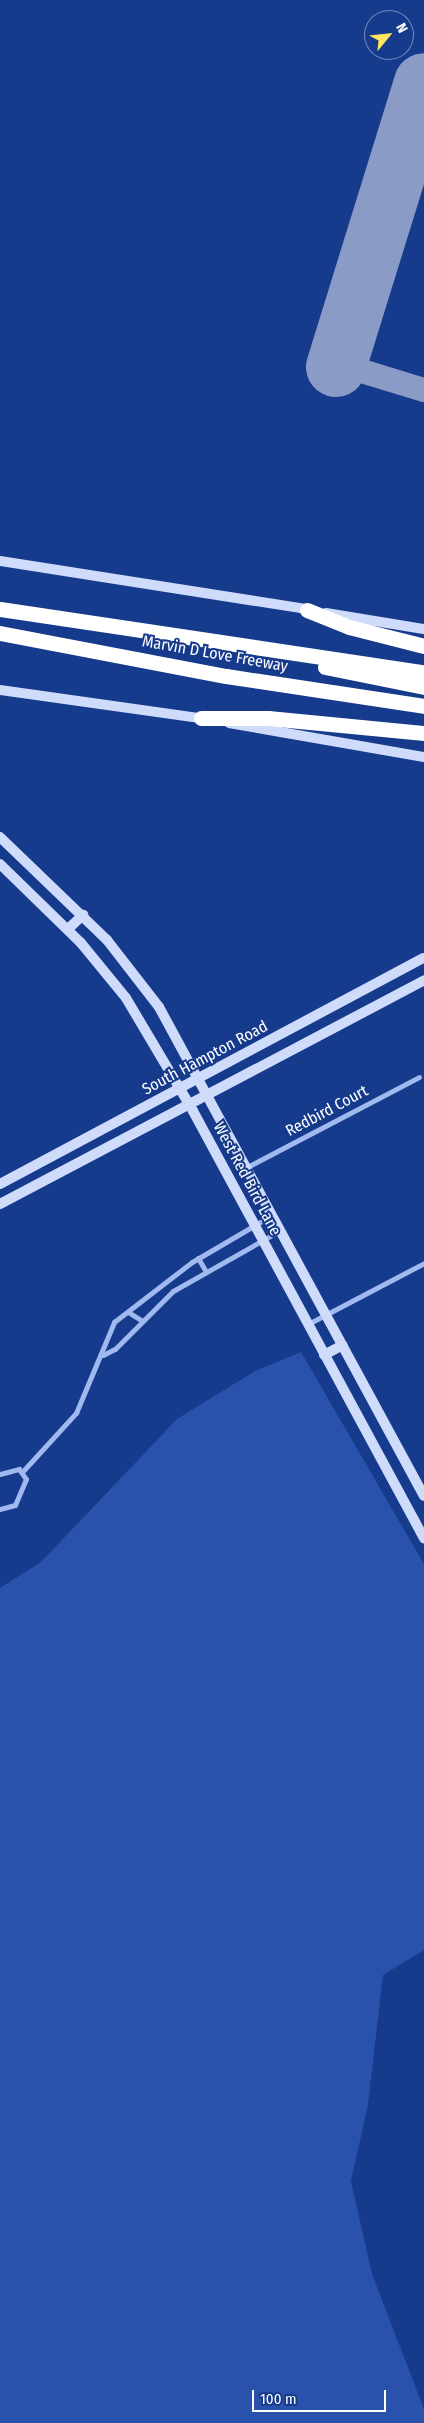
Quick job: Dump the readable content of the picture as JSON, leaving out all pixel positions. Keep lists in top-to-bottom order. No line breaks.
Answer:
{"streets":{"highway":["Marvin D Love Freeway"],"main road":["South Hampton Road","West Red Bird Lane"],"street":["Redbird Court"]},"crossings":[["South Hampton Road","West Red Bird Lane"],["Redbird Court","West Red Bird Lane"]],"scale_bar":"100 m","north":"top right"}
